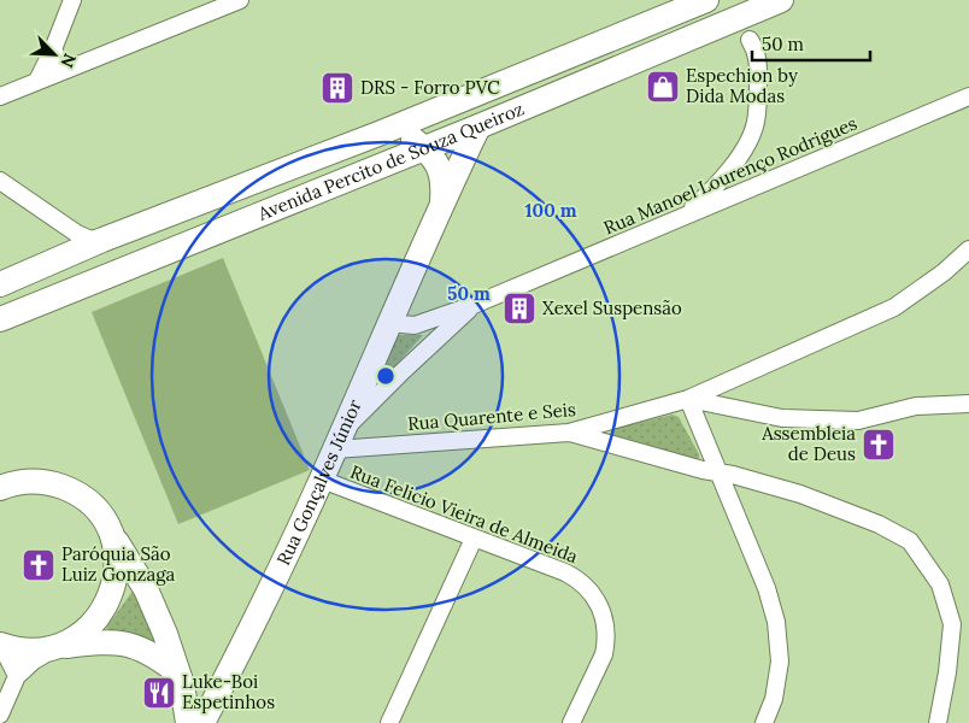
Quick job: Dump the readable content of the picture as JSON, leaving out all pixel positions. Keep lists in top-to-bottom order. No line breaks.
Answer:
{"streets":{"main road":["Avenida Percito de Souza Queiroz","Rua Gonçalves Júnior"],"street":["Rua Manoel Lourenço Rodrigues","Rua Quarente e Seis","Rua Felicio Vieira de Almeida"]},"crossings":[["Avenida Percito de Souza Queiroz","Rua Gonçalves Júnior"],["Rua Manoel Lourenço Rodrigues","Rua Quarente e Seis"],["Rua Manoel Lourenço Rodrigues","Rua Gonçalves Júnior"],["Rua Quarente e Seis","Rua Gonçalves Júnior"],["Rua Gonçalves Júnior","Rua Felicio Vieira de Almeida"]],"places":{"shop":["Espechion by Dida Modas"],"building":["DRS - Forro PVC","Xexel Suspensão"],"church":["Assembleia de Deus","Paróquia São Luiz Gonzaga"],"restaurant":["Luke-Boi Espetinhos"]},"scale_bar":"50 m","north":"bottom right","rings":["100 m","50 m"]}
